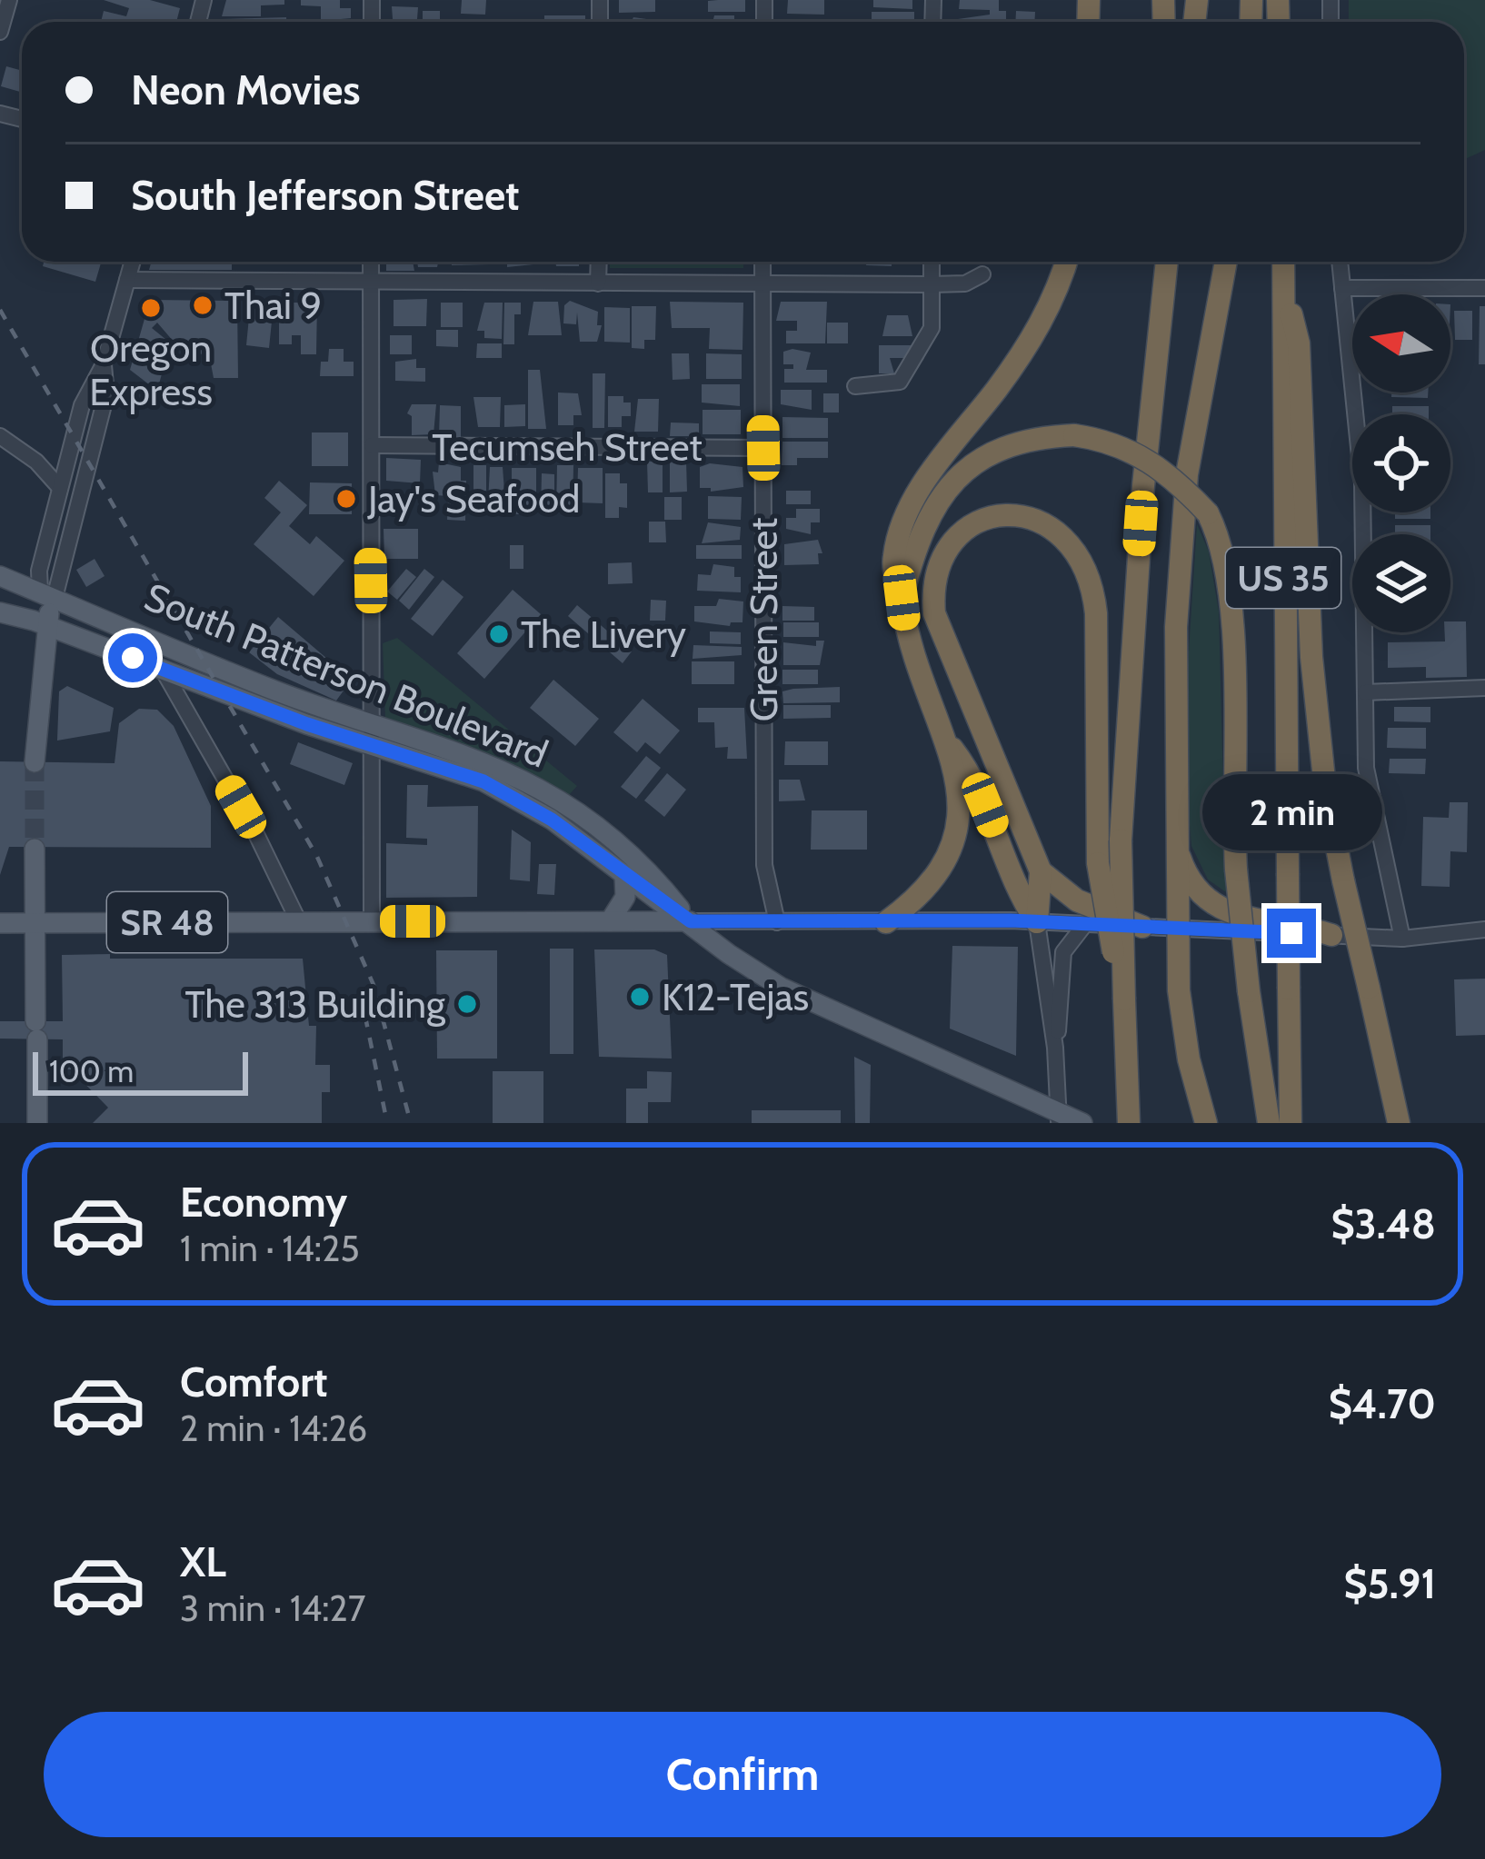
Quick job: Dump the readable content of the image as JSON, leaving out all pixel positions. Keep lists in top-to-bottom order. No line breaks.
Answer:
{"streets":{"highway":["US 35"],"main road":["South Patterson Boulevard","SR 48"],"street":["Tecumseh Street","Green Street"]},"crossings":[["Tecumseh Street","Green Street"],["South Patterson Boulevard","SR 48"]],"places":["Thai 9","Oregon Express","Jay's Seafood","The Livery","K12-Tejas","The 313 Building"],"scale_bar":"100 m","north":"left","page":{"banner":["Neon Movies","South Jefferson Street"],"bubble":"2 min","scale":"100 m","list":[{"name":"Economy","note":"1 min · 14:25","value":"$3.48"},{"name":"Comfort","note":"2 min · 14:26","value":"$4.70"},{"name":"XL","note":"3 min · 14:27","value":"$5.91"}],"buttons":"Confirm"}}
